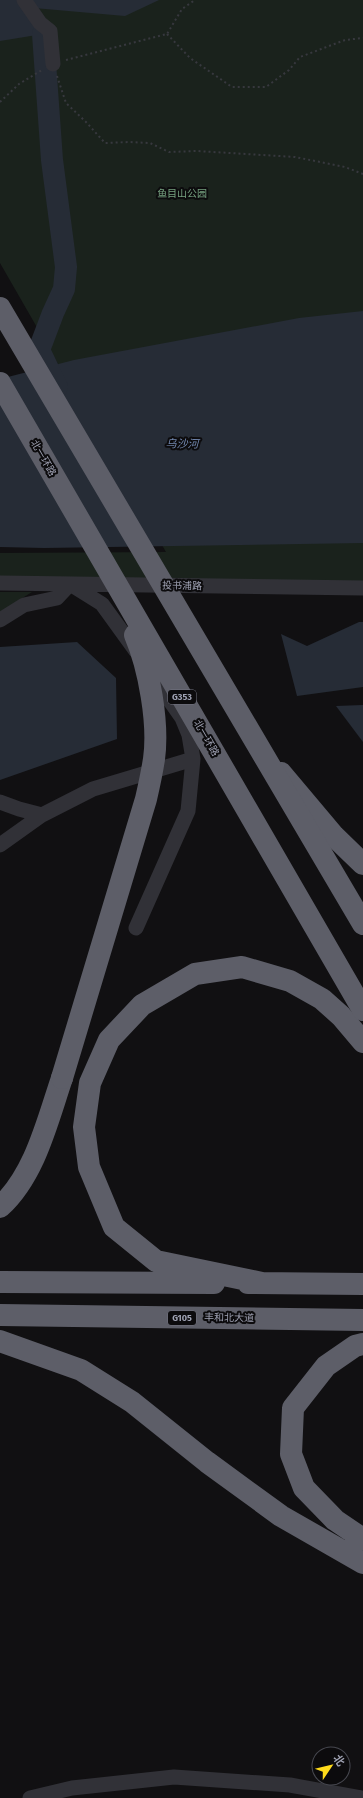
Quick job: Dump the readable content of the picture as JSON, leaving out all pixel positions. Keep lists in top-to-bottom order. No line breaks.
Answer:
{"streets":{"highway":["北一环路","G353","G105","丰和北大道"],"street":["投书浦路"]},"water":["乌沙河"],"parks":["鱼目山公园"],"north":"top right"}
